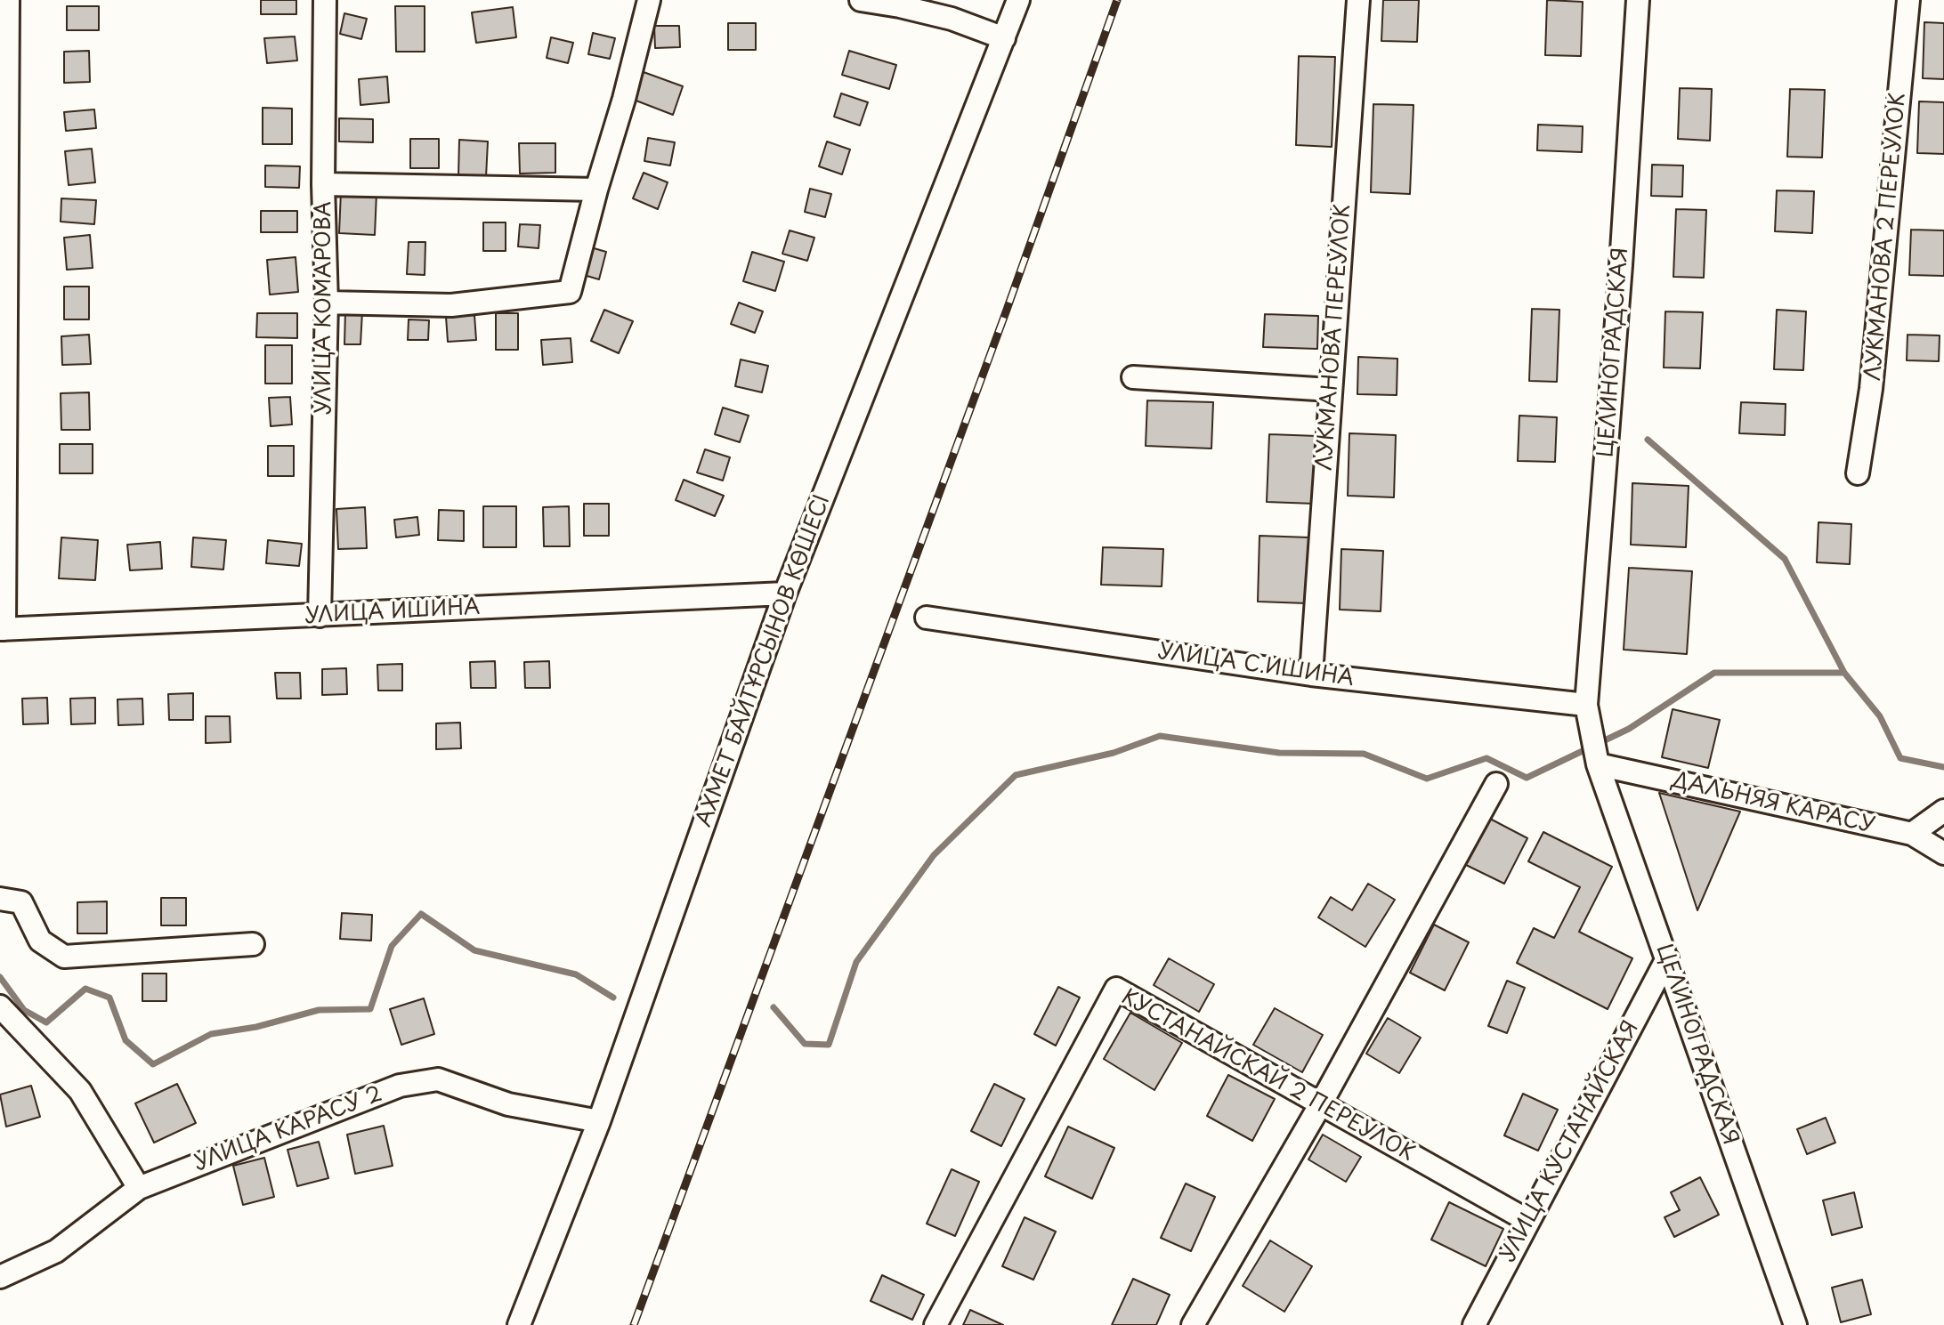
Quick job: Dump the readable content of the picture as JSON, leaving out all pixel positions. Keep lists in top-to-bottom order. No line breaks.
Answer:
{"streets":{"street":["ЛУКМАНОВА 2 ПЕРЕУЛОК","УЛИЦА КОМАРОВА","ЛУКМАНОВА ПЕРЕУЛОК","ЦЕЛИНОГРАДСКАЯ","УЛИЦА ИШИНА","АХМЕТ БАЙТҰРСЫНОВ КӨШЕСІ","УЛИЦА С.ИШИНА","ДАЛЬНЯЯ КАРАСУ","КУСТАНАЙСКАЙ 2 ПЕРЕУЛОК","УЛИЦА КАРАСУ 2","УЛИЦА КУСТАНАЙСКАЯ"]},"crossings":[["УЛИЦА КОМАРОВА","УЛИЦА ИШИНА"],["ЛУКМАНОВА ПЕРЕУЛОК","УЛИЦА С.ИШИНА"],["ЦЕЛИНОГРАДСКАЯ","УЛИЦА С.ИШИНА"],["ЦЕЛИНОГРАДСКАЯ","ДАЛЬНЯЯ КАРАСУ"],["ЦЕЛИНОГРАДСКАЯ","УЛИЦА КУСТАНАЙСКАЯ"],["УЛИЦА ИШИНА","АХМЕТ БАЙТҰРСЫНОВ КӨШЕСІ"],["АХМЕТ БАЙТҰРСЫНОВ КӨШЕСІ","УЛИЦА КАРАСУ 2"],["КУСТАНАЙСКАЙ 2 ПЕРЕУЛОК","УЛИЦА КУСТАНАЙСКАЯ"]]}
